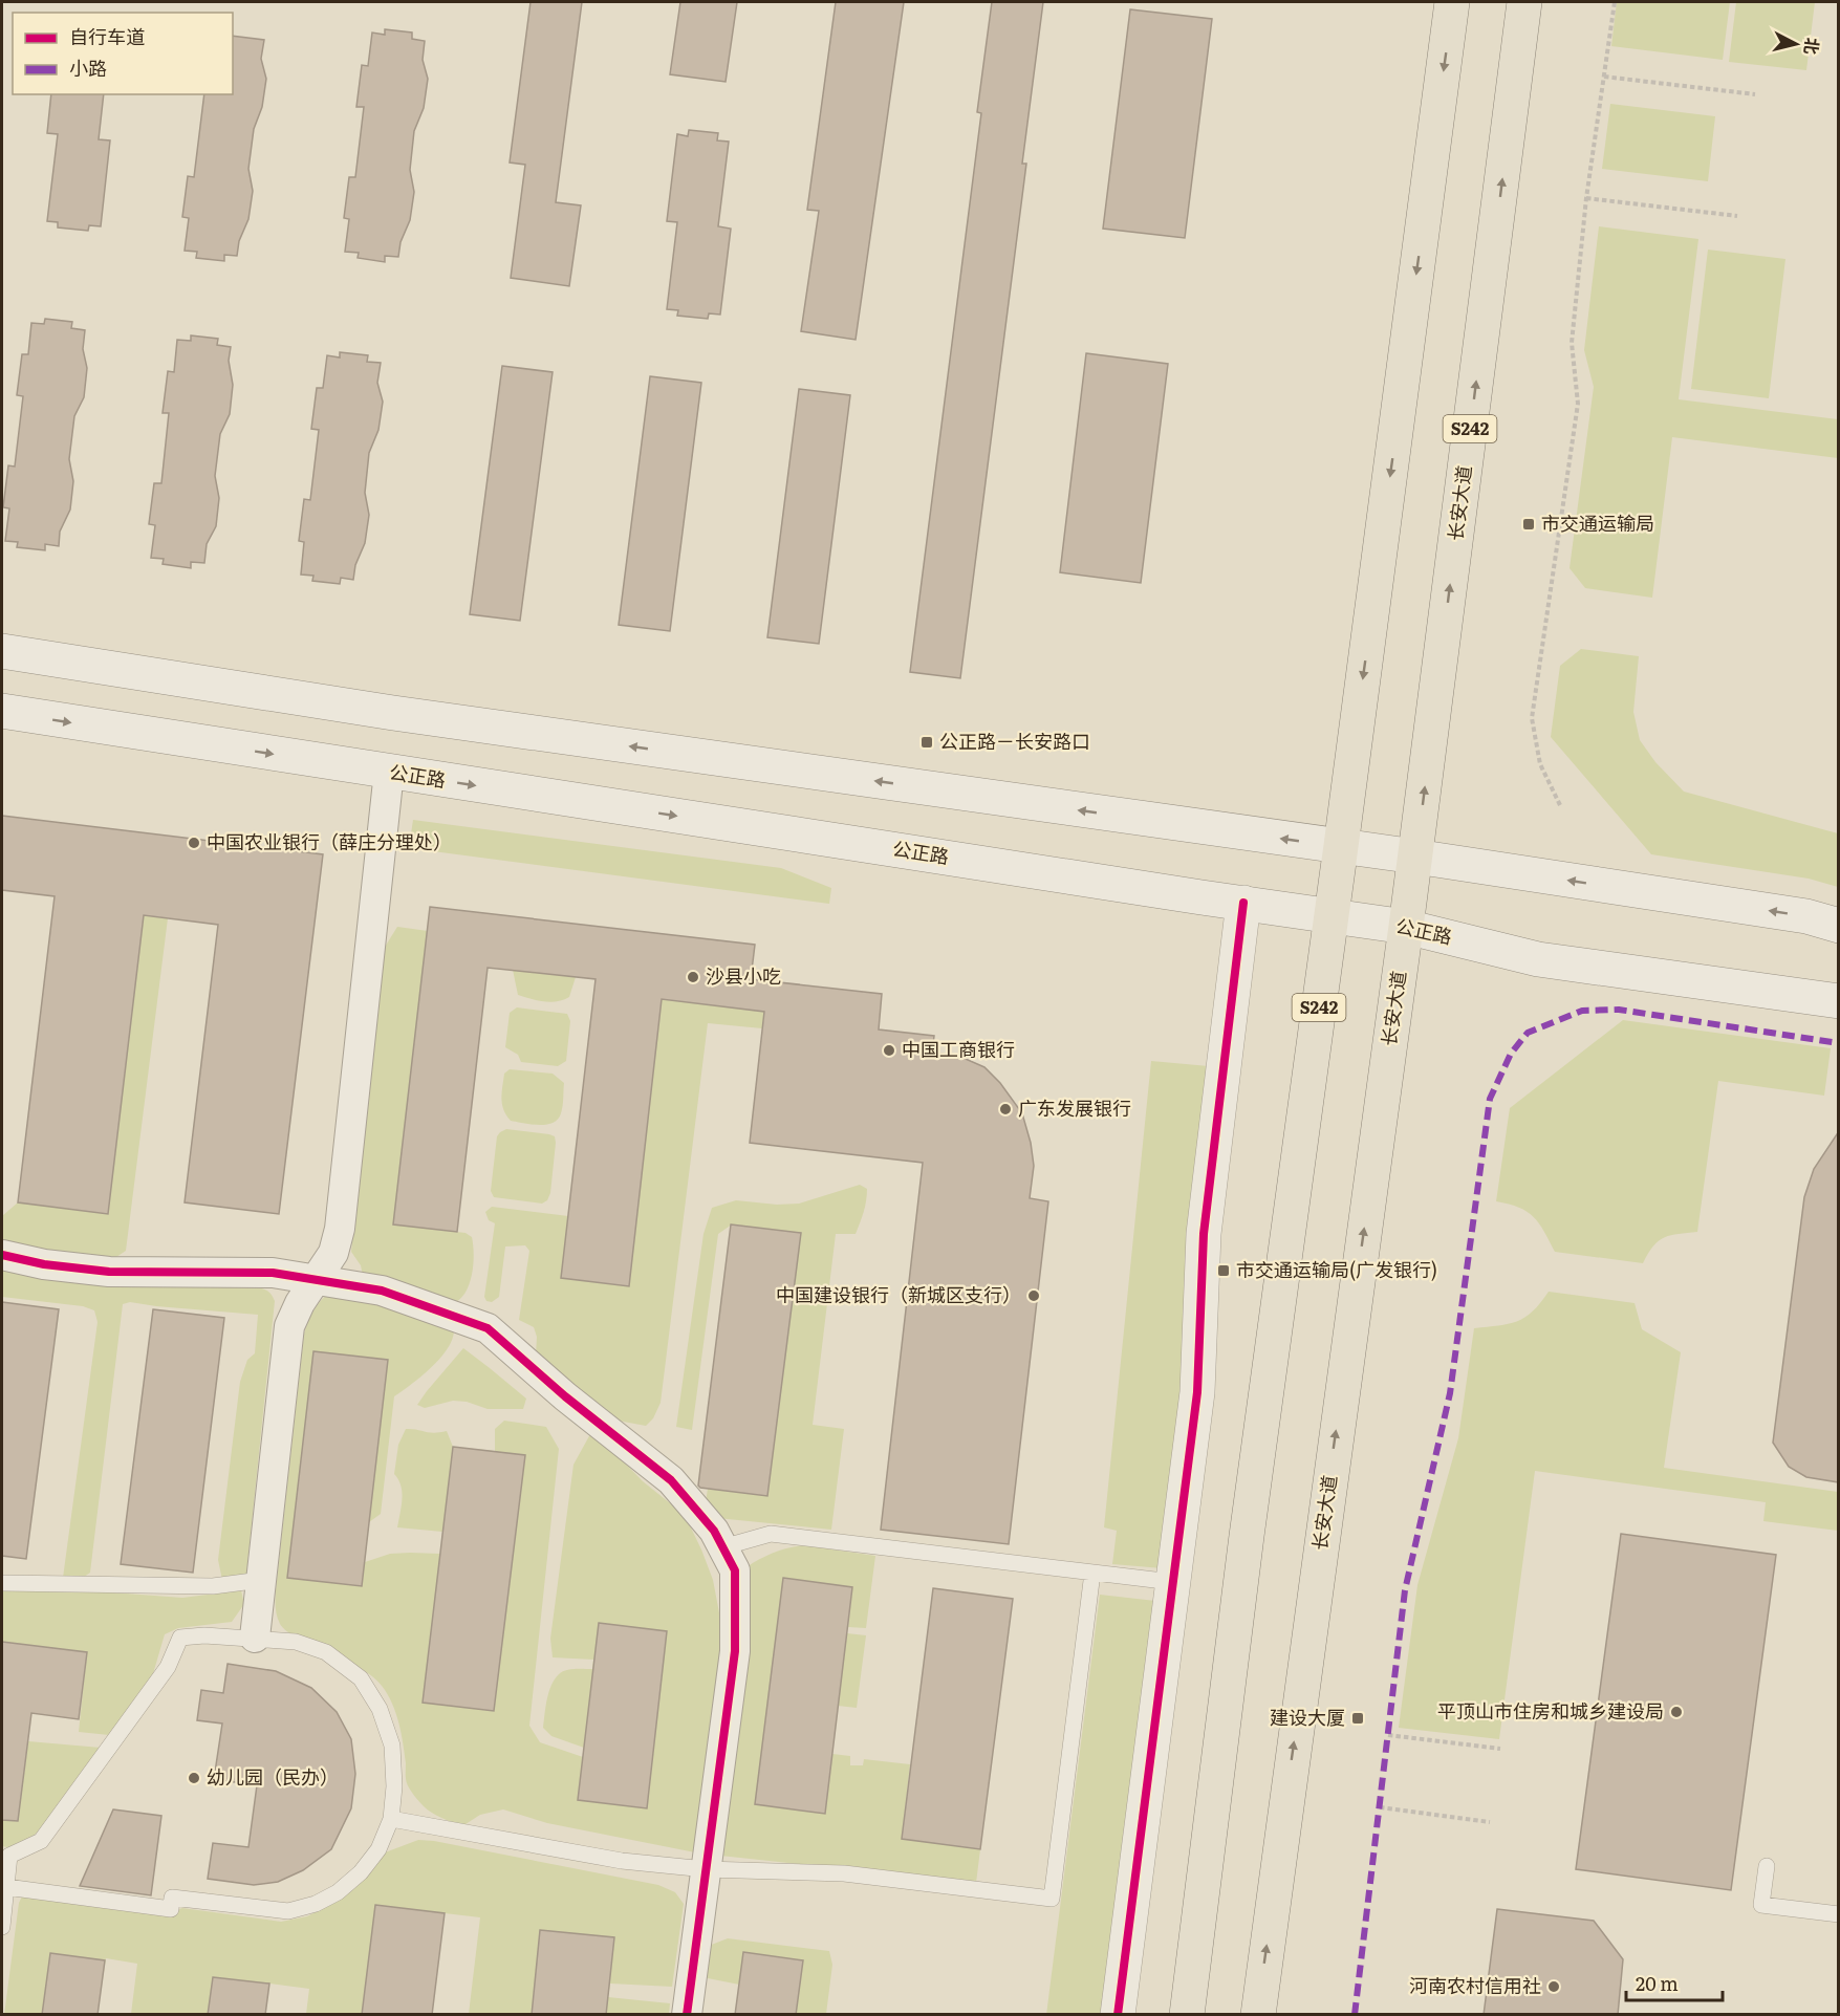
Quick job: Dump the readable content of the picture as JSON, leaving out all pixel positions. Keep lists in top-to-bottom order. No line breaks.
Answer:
{"streets":{"main road":["S242","长安大道","公正路"]},"crossings":[["S242","公正路"],["长安大道","公正路"]],"places":{"transit":["市交通运输局","公正路－长安路口","市交通运输局(广发银行)","建设大厦"],"other":["中国农业银行（薛庄分理处）","沙县小吃","中国工商银行","广东发展银行","中国建设银行（新城区支行）","平顶山市住房和城乡建设局","幼儿园（民办）","河南农村信用社"]},"legend":["自行车道","小路"],"scale_bar":"20 m","north":"right"}
